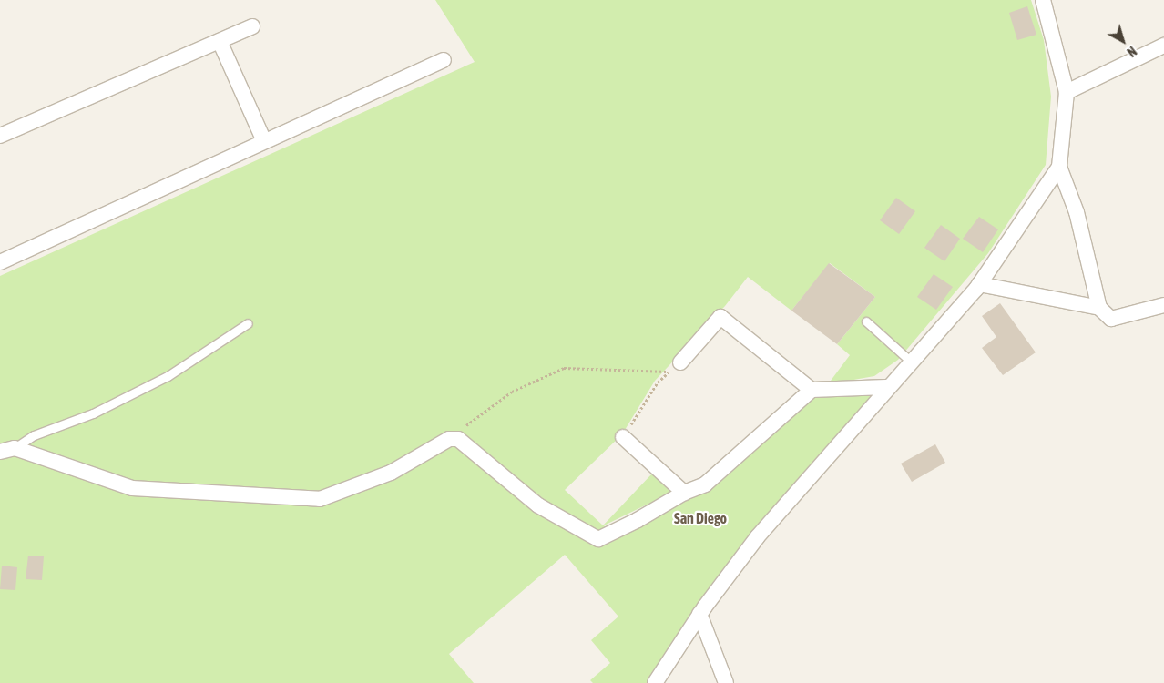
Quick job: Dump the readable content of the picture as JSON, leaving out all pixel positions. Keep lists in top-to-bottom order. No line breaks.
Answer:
{"districts":["San Diego"],"north":"bottom right"}
